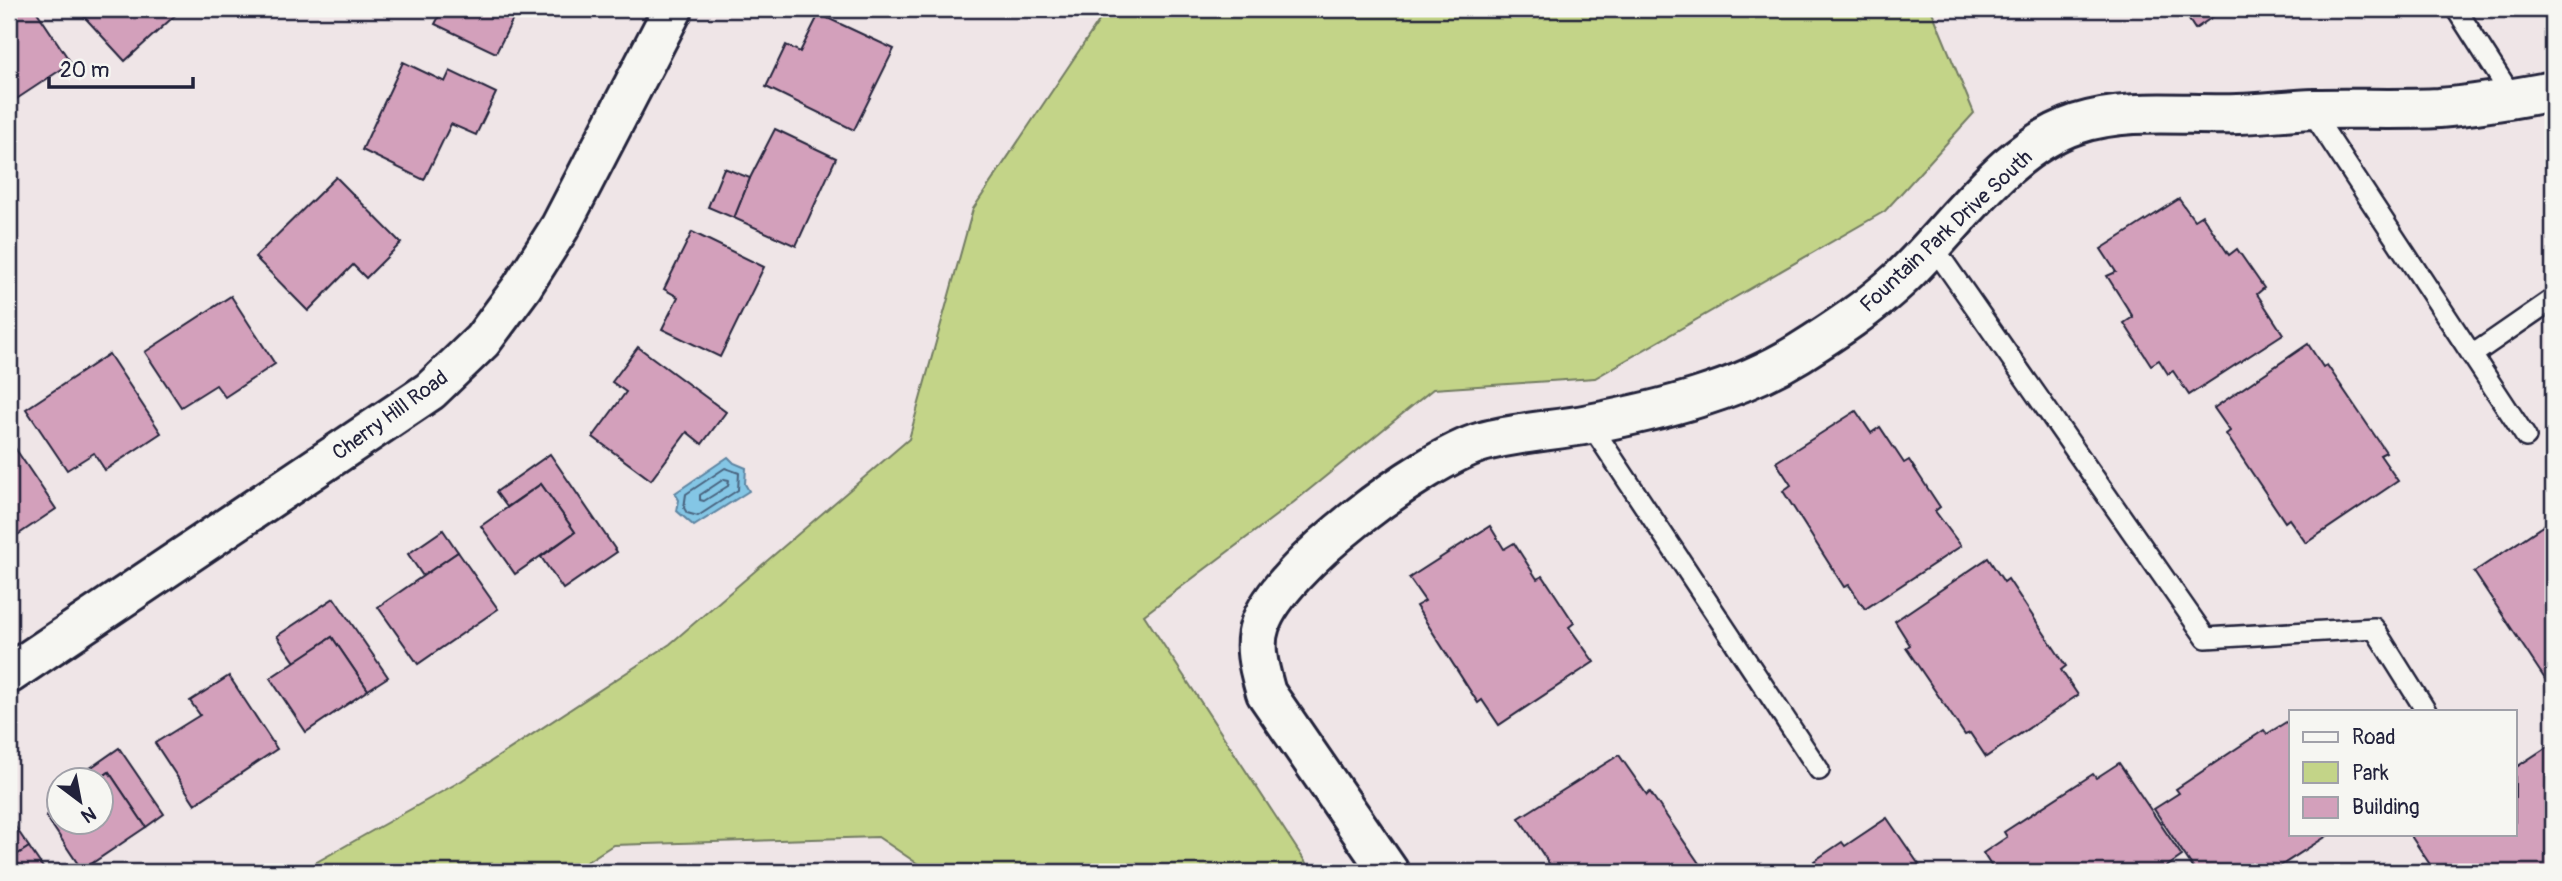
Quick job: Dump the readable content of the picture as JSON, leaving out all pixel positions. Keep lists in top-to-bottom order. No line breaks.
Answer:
{"streets":{"street":["Fountain Park Drive South","Cherry Hill Road"]},"legend":["Road","Park","Building"],"scale_bar":"20 m","north":"bottom right"}
